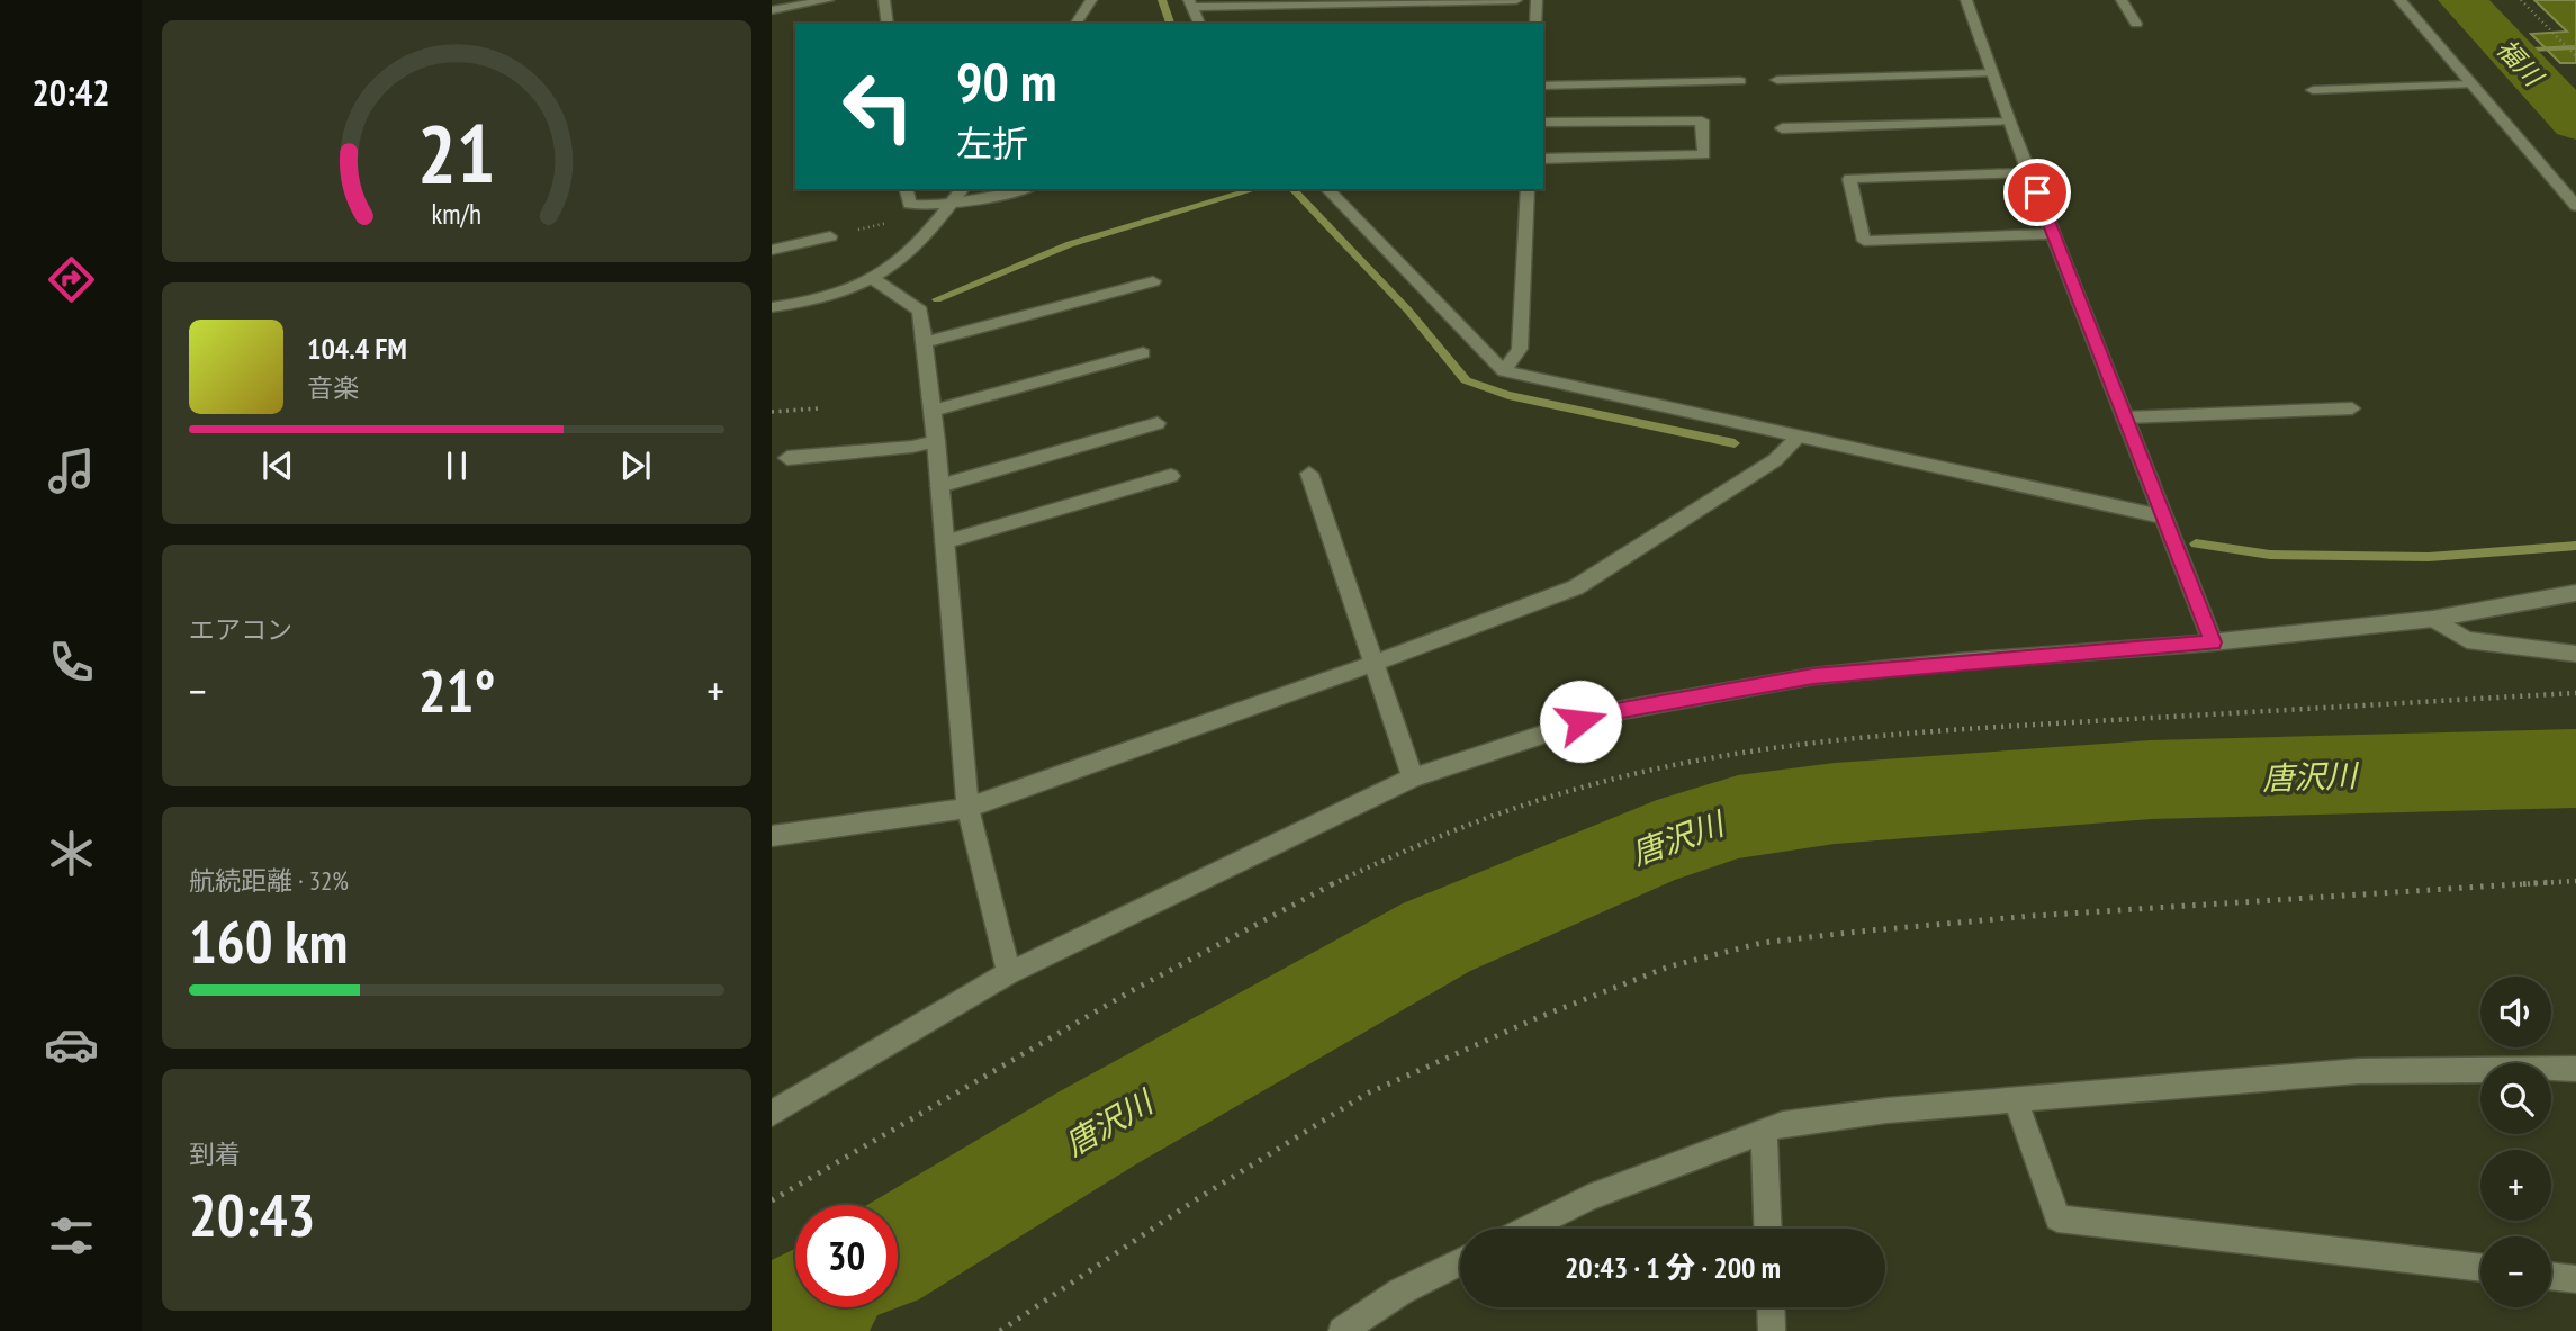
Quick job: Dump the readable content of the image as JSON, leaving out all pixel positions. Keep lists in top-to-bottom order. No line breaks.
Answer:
{"water":["福川","唐沢川"],"page":{"tabs":"20:42","turn":["90 m","左折"],"song":["104.4 FM","音楽"],"tile":["エアコン",["航続距離 · 32%","160 km"],["到着","20:43"]],"heat":["−","21°","+"],"map_buttons":["+","−"],"limit":"30","trip":"20:43 · 1 分 · 200 m","gauge":["21","km/h"]}}
